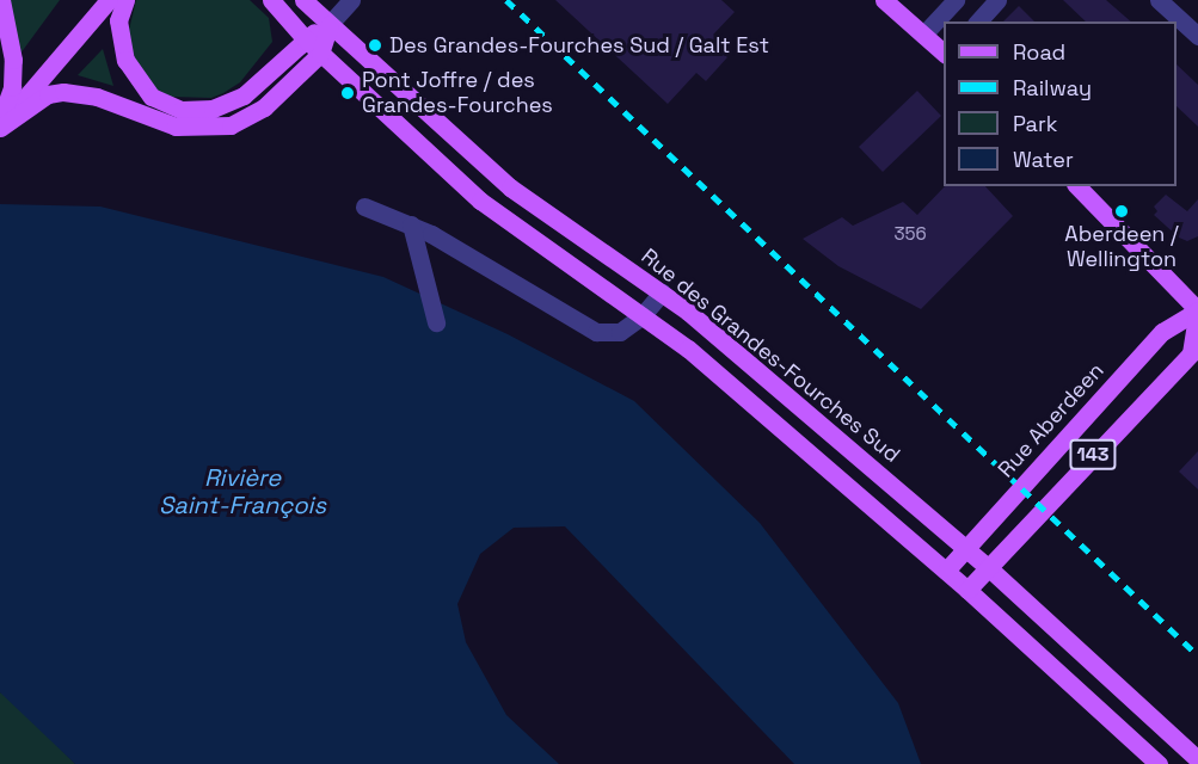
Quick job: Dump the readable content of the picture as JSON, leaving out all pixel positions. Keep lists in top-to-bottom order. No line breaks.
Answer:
{"streets":{"main road":["Rue des Grandes-Fourches Sud","Rue Aberdeen","143"]},"crossings":[["Rue des Grandes-Fourches Sud","Rue Aberdeen"],["Rue des Grandes-Fourches Sud","143"],["Rue Aberdeen","143"]],"water":["Rivière Saint-François"],"places":["Des Grandes-Fourches Sud / Galt Est","Pont Joffre / des Grandes-Fourches","Aberdeen / Wellington"],"house_numbers":["356"],"legend":["Road","Railway","Park","Water"]}
